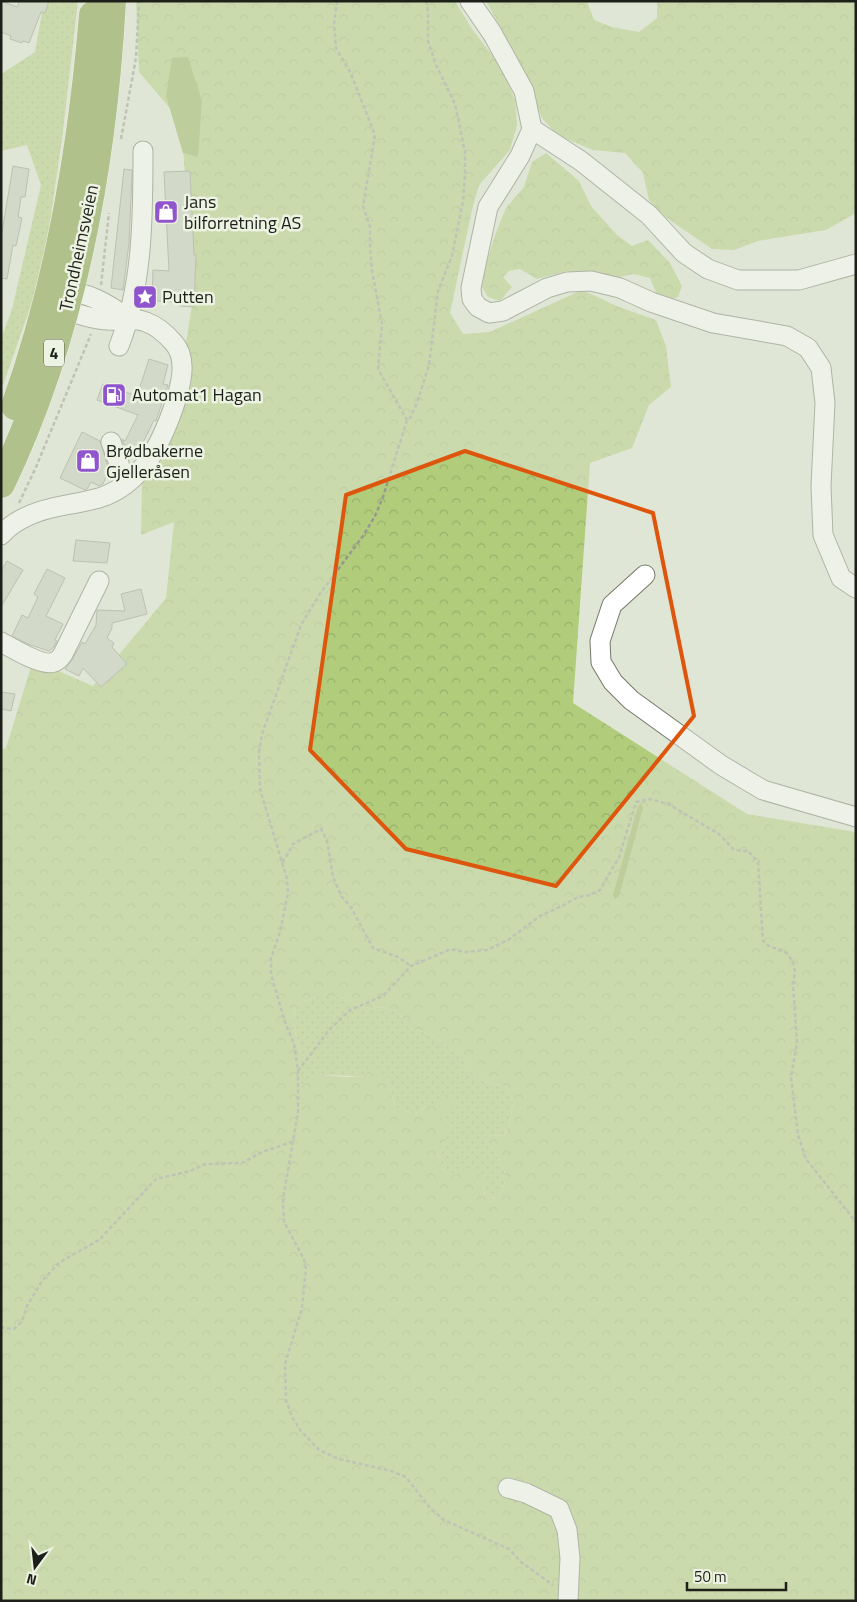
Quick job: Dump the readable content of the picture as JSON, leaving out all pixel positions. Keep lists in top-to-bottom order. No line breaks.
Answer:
{"streets":{"highway":["Trondheimsveien","4"]},"places":{"shop":["Jans bilforretning AS","Brødbakerne Gjelleråsen"],"place":["Putten"],"fuel station":["Automat1 Hagan"]},"scale_bar":"50 m","north":"bottom"}
